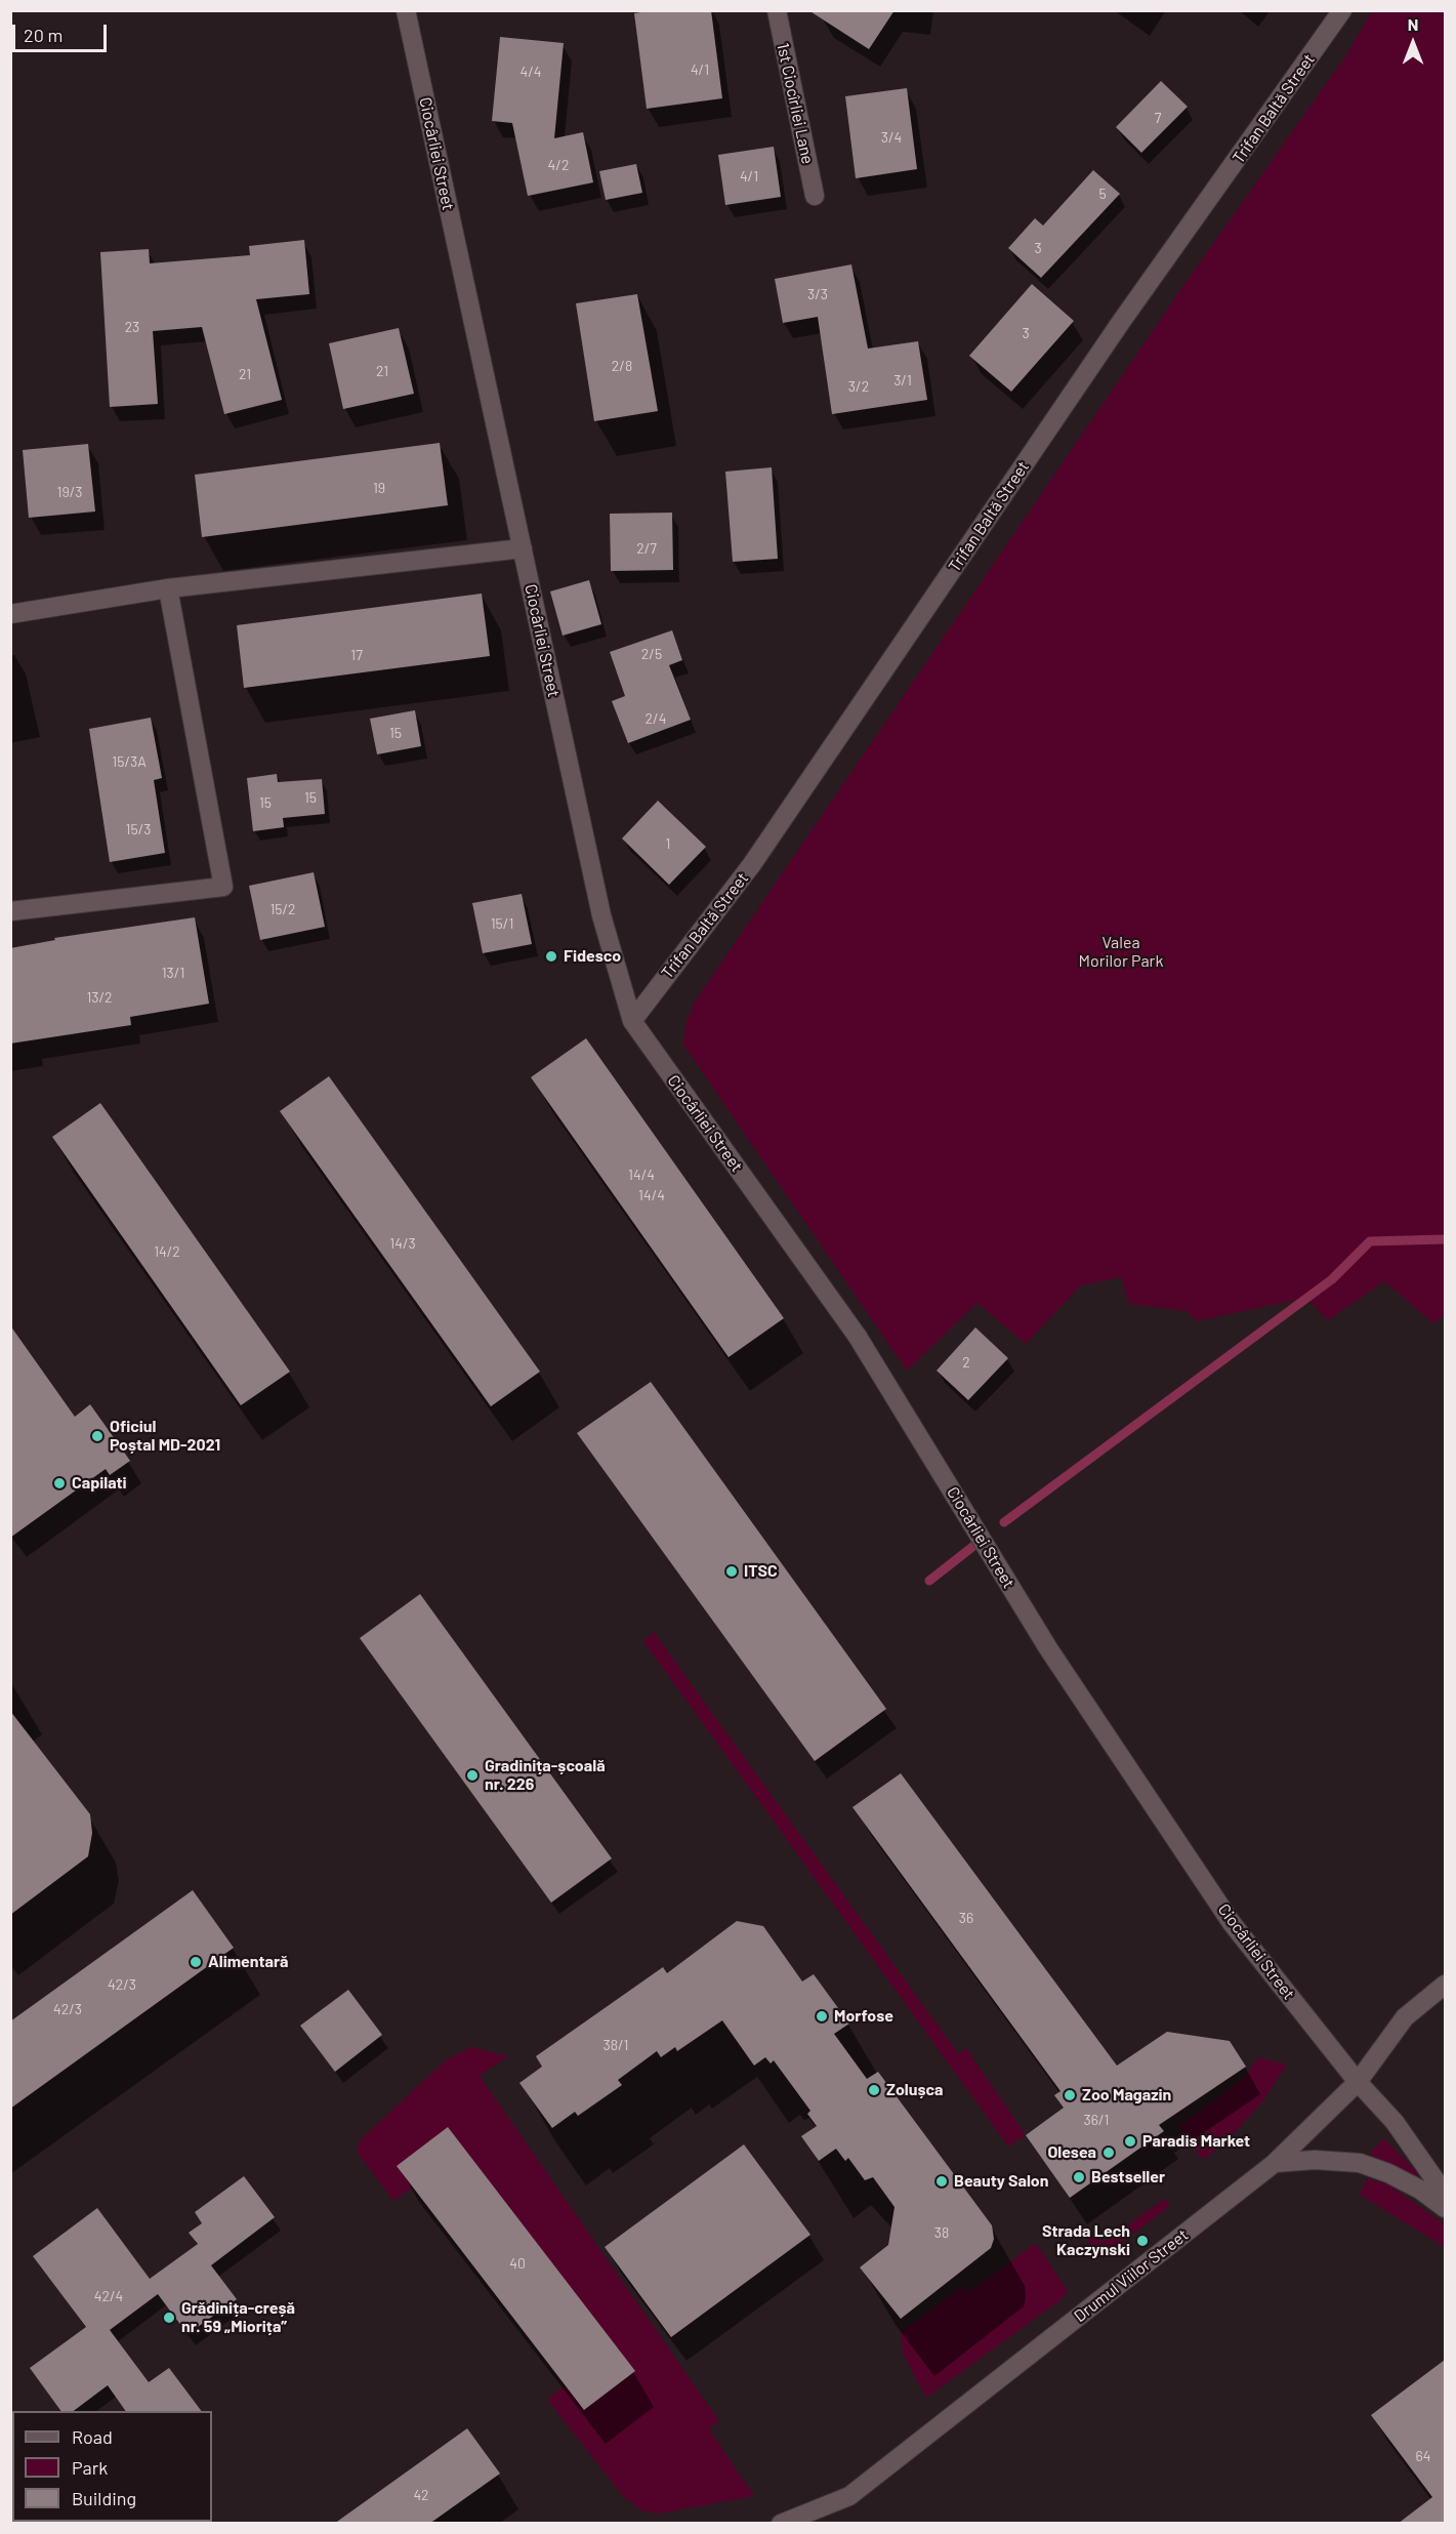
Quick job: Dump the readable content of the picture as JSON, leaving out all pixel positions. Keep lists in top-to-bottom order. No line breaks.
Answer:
{"streets":{"street":["1st Ciocîrliei Lane","Trifan Baltă Street","Ciocârliei Street","Drumul Viilor Street"]},"crossings":[["Trifan Baltă Street","Ciocârliei Street"],["Ciocârliei Street","Drumul Viilor Street"]],"parks":["Valea Morilor Park"],"places":["Fidesco","Oficiul Poștal MD-2021","Capilati","ITSC","Gradinița-școală nr. 226","Alimentară","Morfose","Zolușca","Zoo Magazin","Paradis Market","Olesea","Bestseller","Beauty Salon","Strada Lech Kaczynski","Grădinița-creșă nr. 59 „Miorița”"],"house_numbers":["4/1","4/4","7","3/4","4/2","4/1","5","3","3/3","23","3","2/8","21","21","3/1","3/2","19","19/3","2/7","2/5","17","2/4","15","15/3A","15","15","15/3","1","15/2","15/1","13/1","13/2","14/4","14/4","14/3","14/2","2","36","42/3","42/3","38/1","36/1","38","40","42/4","64","42"],"legend":["Road","Park","Building"],"scale_bar":"20 m","north":"top"}
